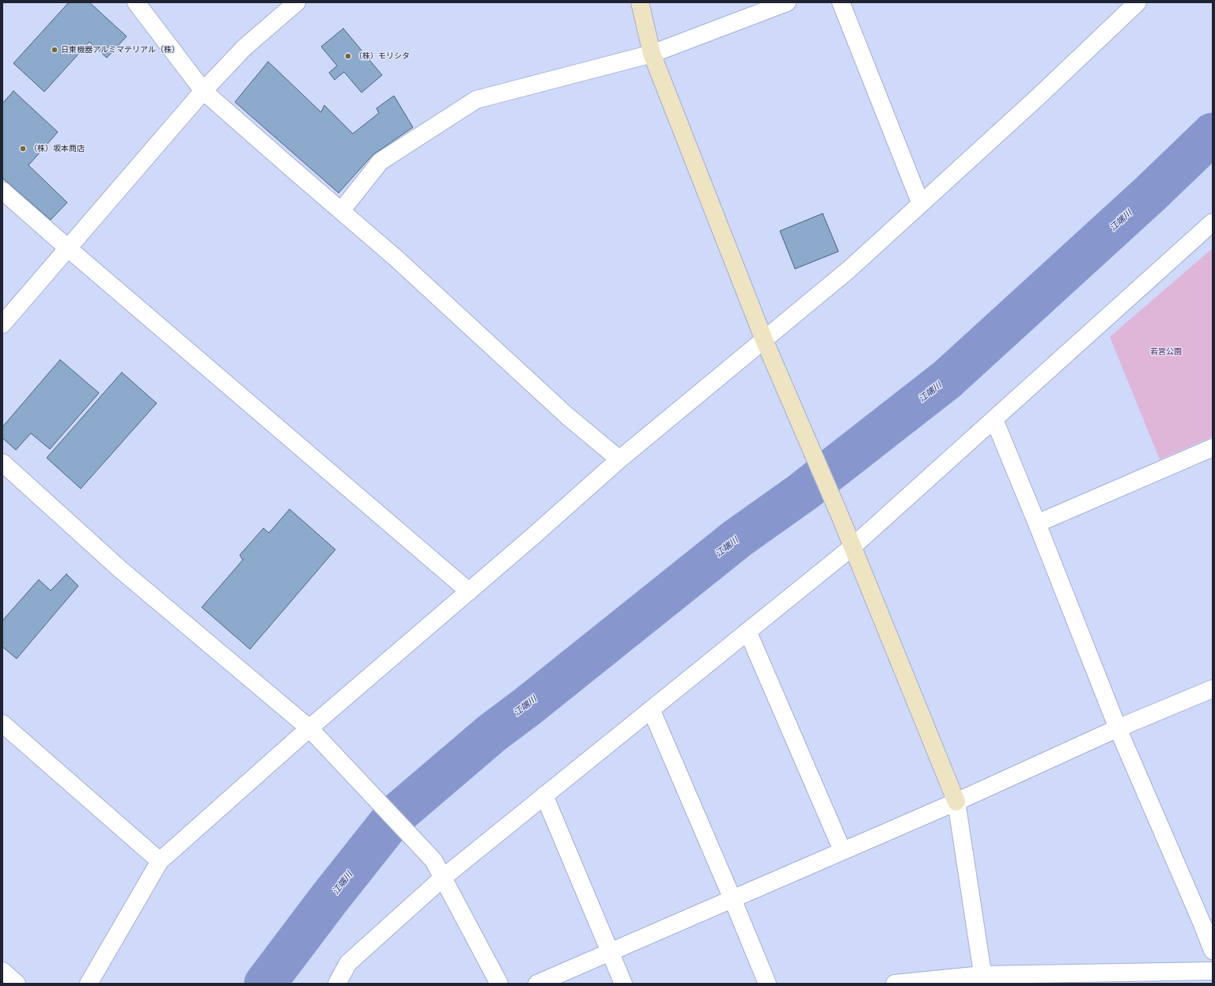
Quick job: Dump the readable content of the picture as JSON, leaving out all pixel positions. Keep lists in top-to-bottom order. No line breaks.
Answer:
{"water":["江端川"],"parks":["若宮公園"],"places":["日東機器アルミマテリアル（株）","（株）モリシタ","（株）坂本商店"]}
